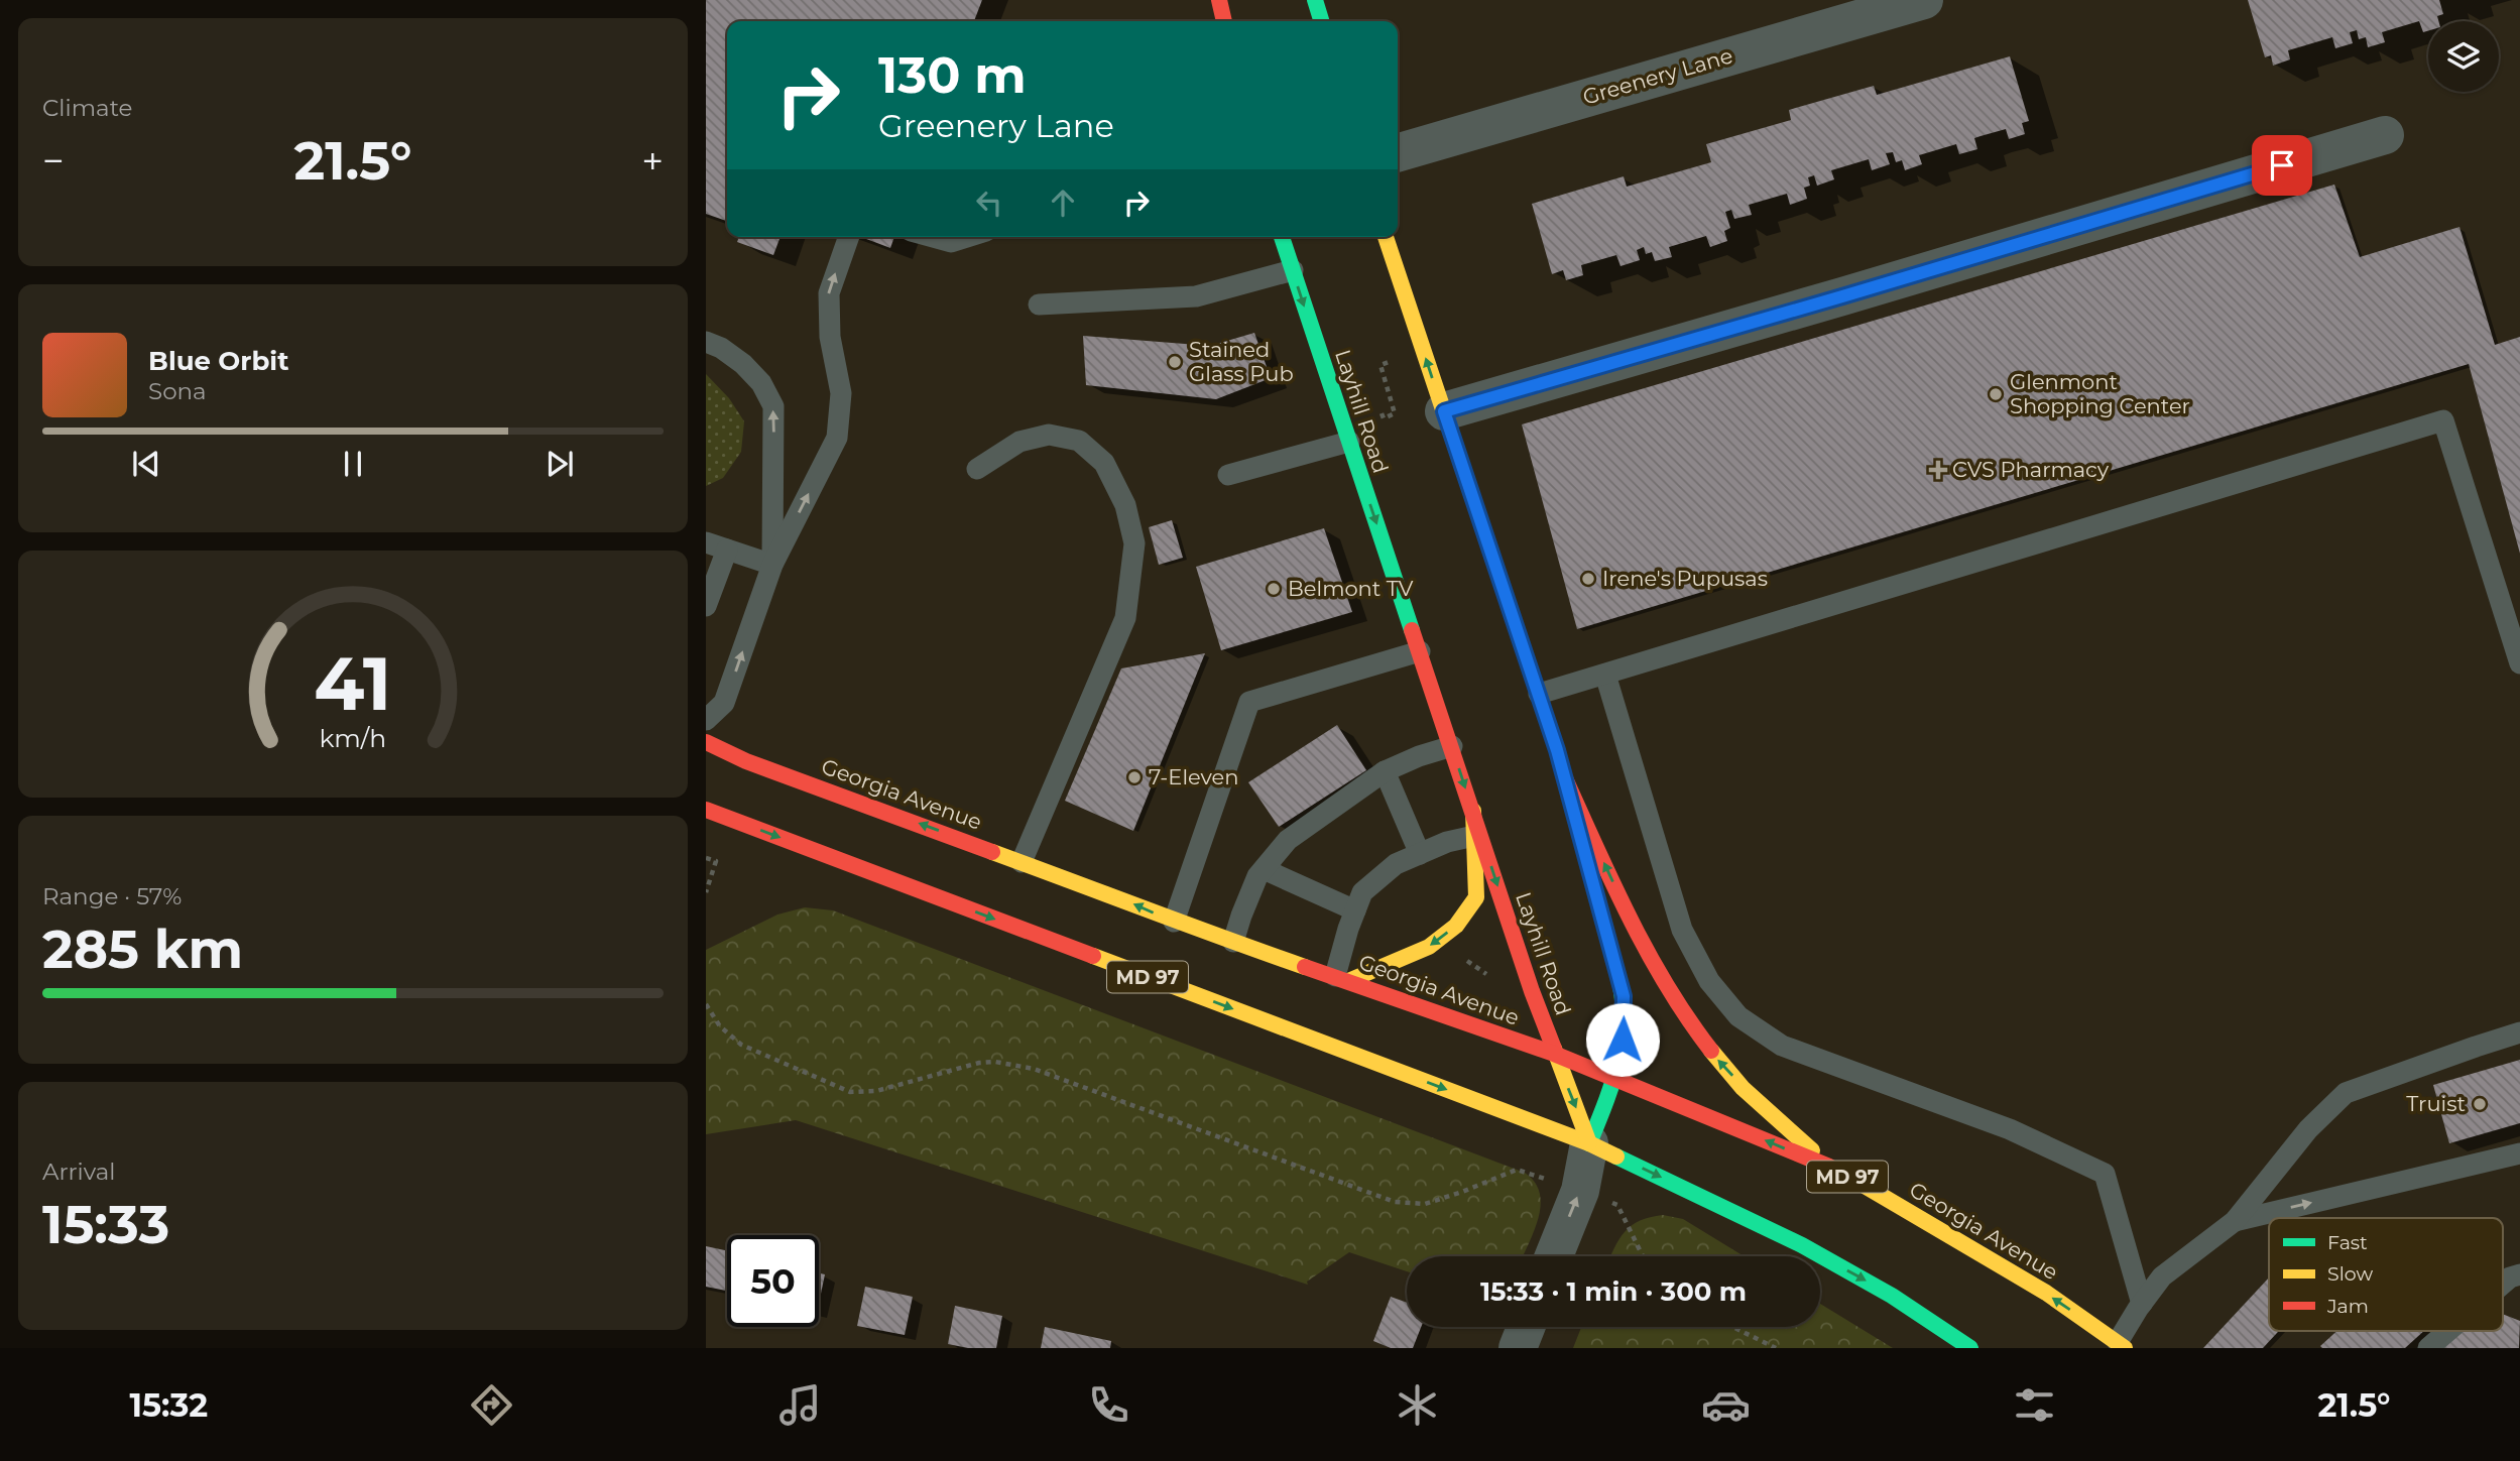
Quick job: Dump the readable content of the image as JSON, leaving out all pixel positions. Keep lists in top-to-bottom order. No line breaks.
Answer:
{"streets":{"main road":["Layhill Road","Georgia Avenue","MD 97"],"street":["Greenery Lane"]},"crossings":[["Layhill Road","Georgia Avenue"],["Layhill Road","MD 97"]],"places":{"other":["Stained Glass Pub","Glenmont Shopping Center","Irene's Pupusas","Belmont TV","7-Eleven","Truist"],"health":["CVS Pharmacy"]},"legend":["Fast","Slow","Jam"],"page":{"tile":["Climate",["Range · 57%","285 km"],["Arrival","15:33"]],"turn":["130 m","Greenery Lane"],"heat":["−","21.5°","+"],"song":["Blue Orbit","Sona"],"limit":"50","trip":"15:33 · 1 min · 300 m","tabs":["15:32","21.5°"],"gauge":["41","km/h"]}}
